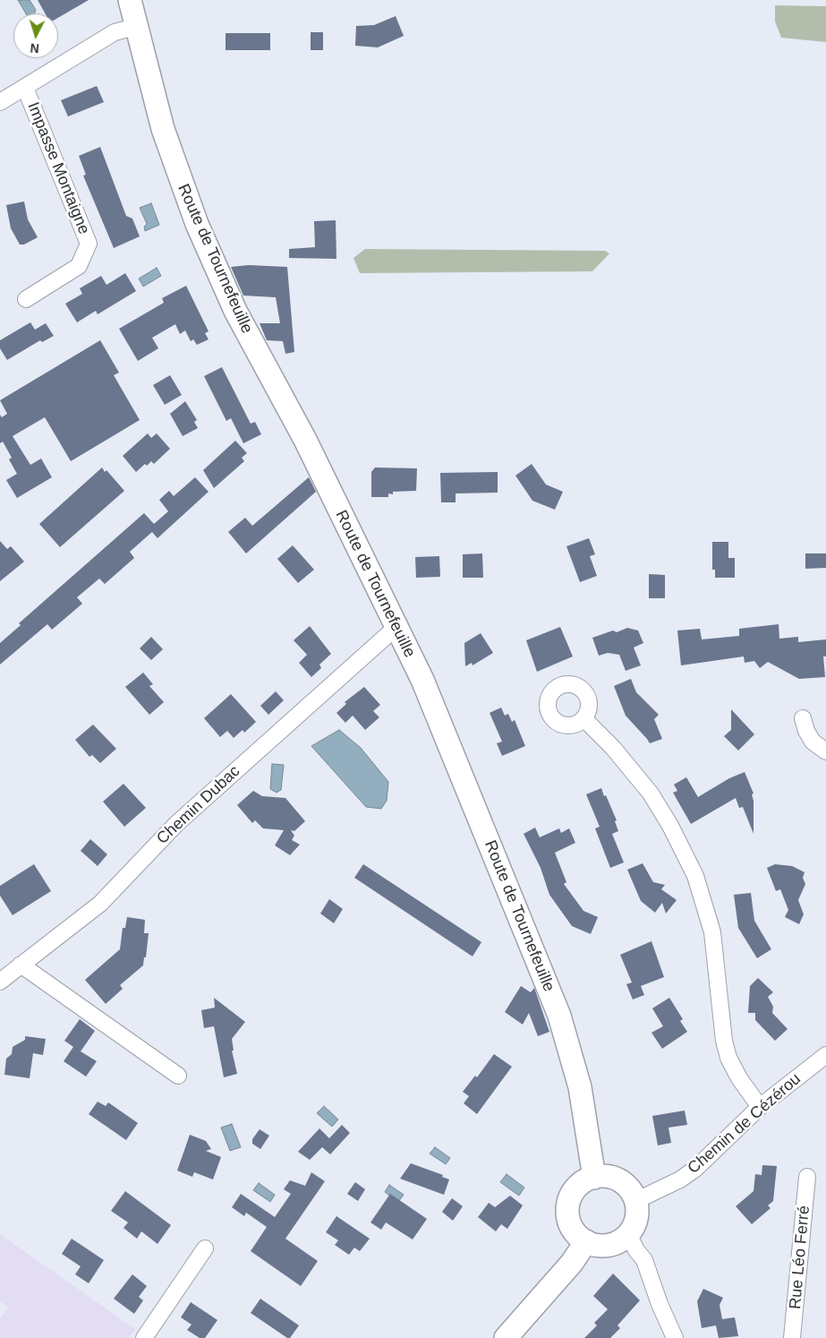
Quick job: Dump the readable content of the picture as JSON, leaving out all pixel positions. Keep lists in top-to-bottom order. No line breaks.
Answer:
{"streets":{"street":["Impasse Montaigne","Route de Tournefeuille","Chemin Dubac","Chemin de Cézérou","Rue Léo Ferré"]},"crossings":[["Route de Tournefeuille","Chemin Dubac"],["Route de Tournefeuille","Chemin de Cézérou"]],"north":"bottom"}
